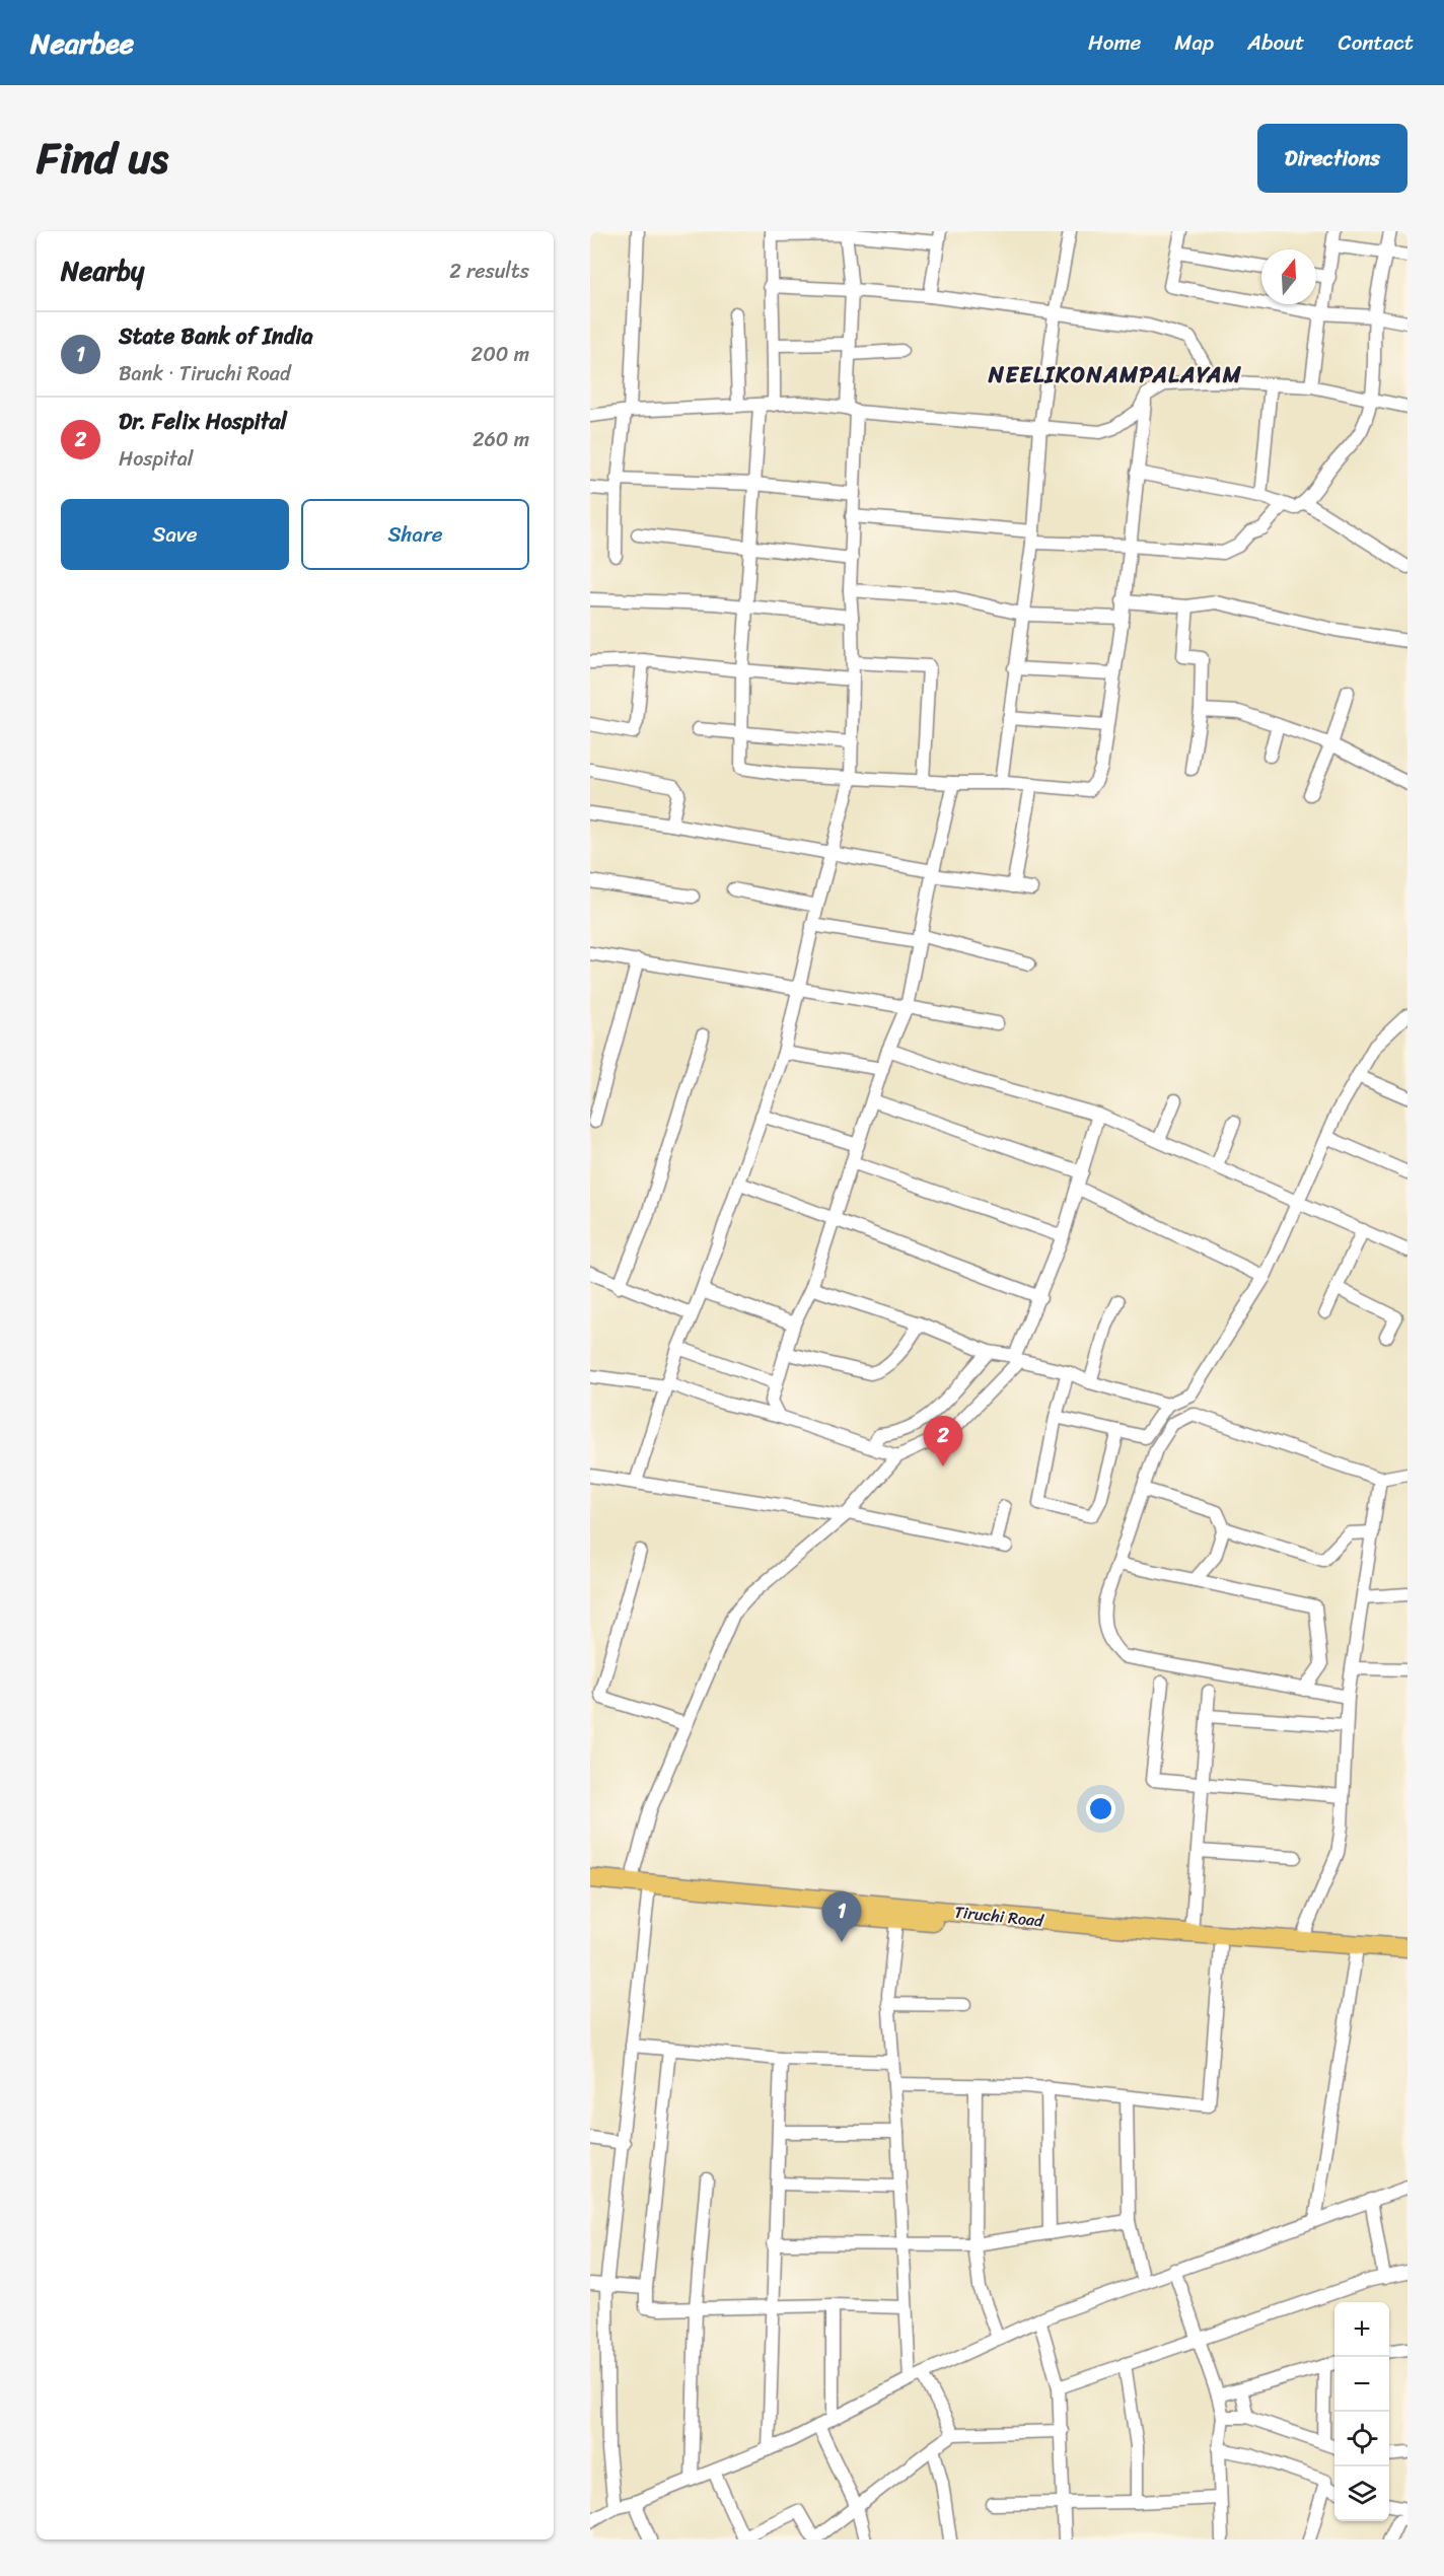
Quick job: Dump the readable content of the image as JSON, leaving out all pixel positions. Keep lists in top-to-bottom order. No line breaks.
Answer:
{"streets":{"highway":["Tiruchi Road"]},"districts":["NEELIKONAMPALAYAM"],"north":"top","page":{"header":"Nearbee","nav":["Home","Map","About","Contact"],"title":"Find us","buttons":["Directions",["Save","Share"]],"heading":["Nearby","2 results"],"list":[{"mark":"1","name":"State Bank of India","note":"Bank · Tiruchi Road","value":"200 m"},{"mark":"2","name":"Dr. Felix Hospital","note":"Hospital","value":"260 m"}],"pins":["2","1"],"map_buttons":["+","−"]}}
